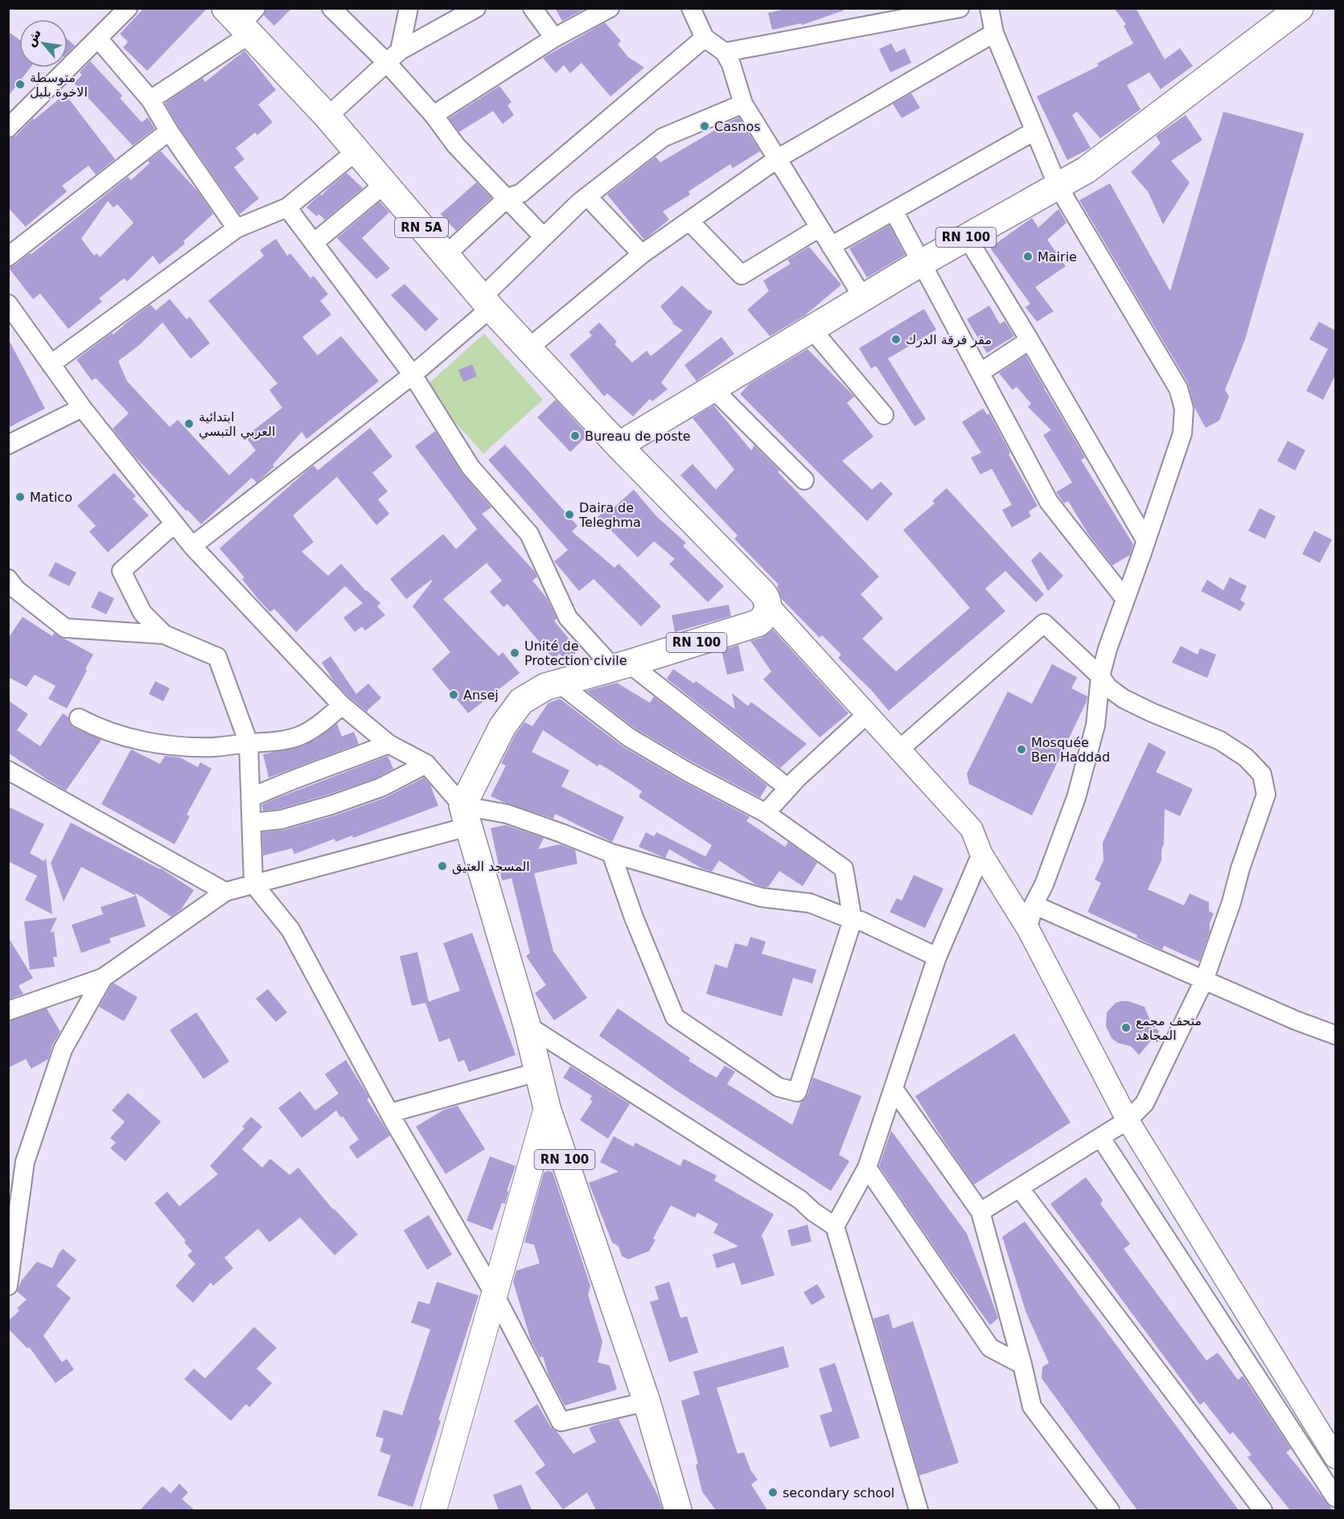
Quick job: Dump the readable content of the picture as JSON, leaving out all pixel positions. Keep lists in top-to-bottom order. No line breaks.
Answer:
{"streets":{"main road":["RN 5A","RN 100"]},"crossings":[["RN 5A","RN 100"]],"places":["متوسطة الاخوة بلبل","Casnos","Mairie","مقر فرقة الدرك","ابتدائية العربي التبسي","Bureau de poste","Matico","Daira de Teleghma","Unité de Protection civile","Ansej","Mosquée Ben Haddad","المسجد العتيق","متحف مجمع المجاهد","secondary school"],"north":"top left"}
